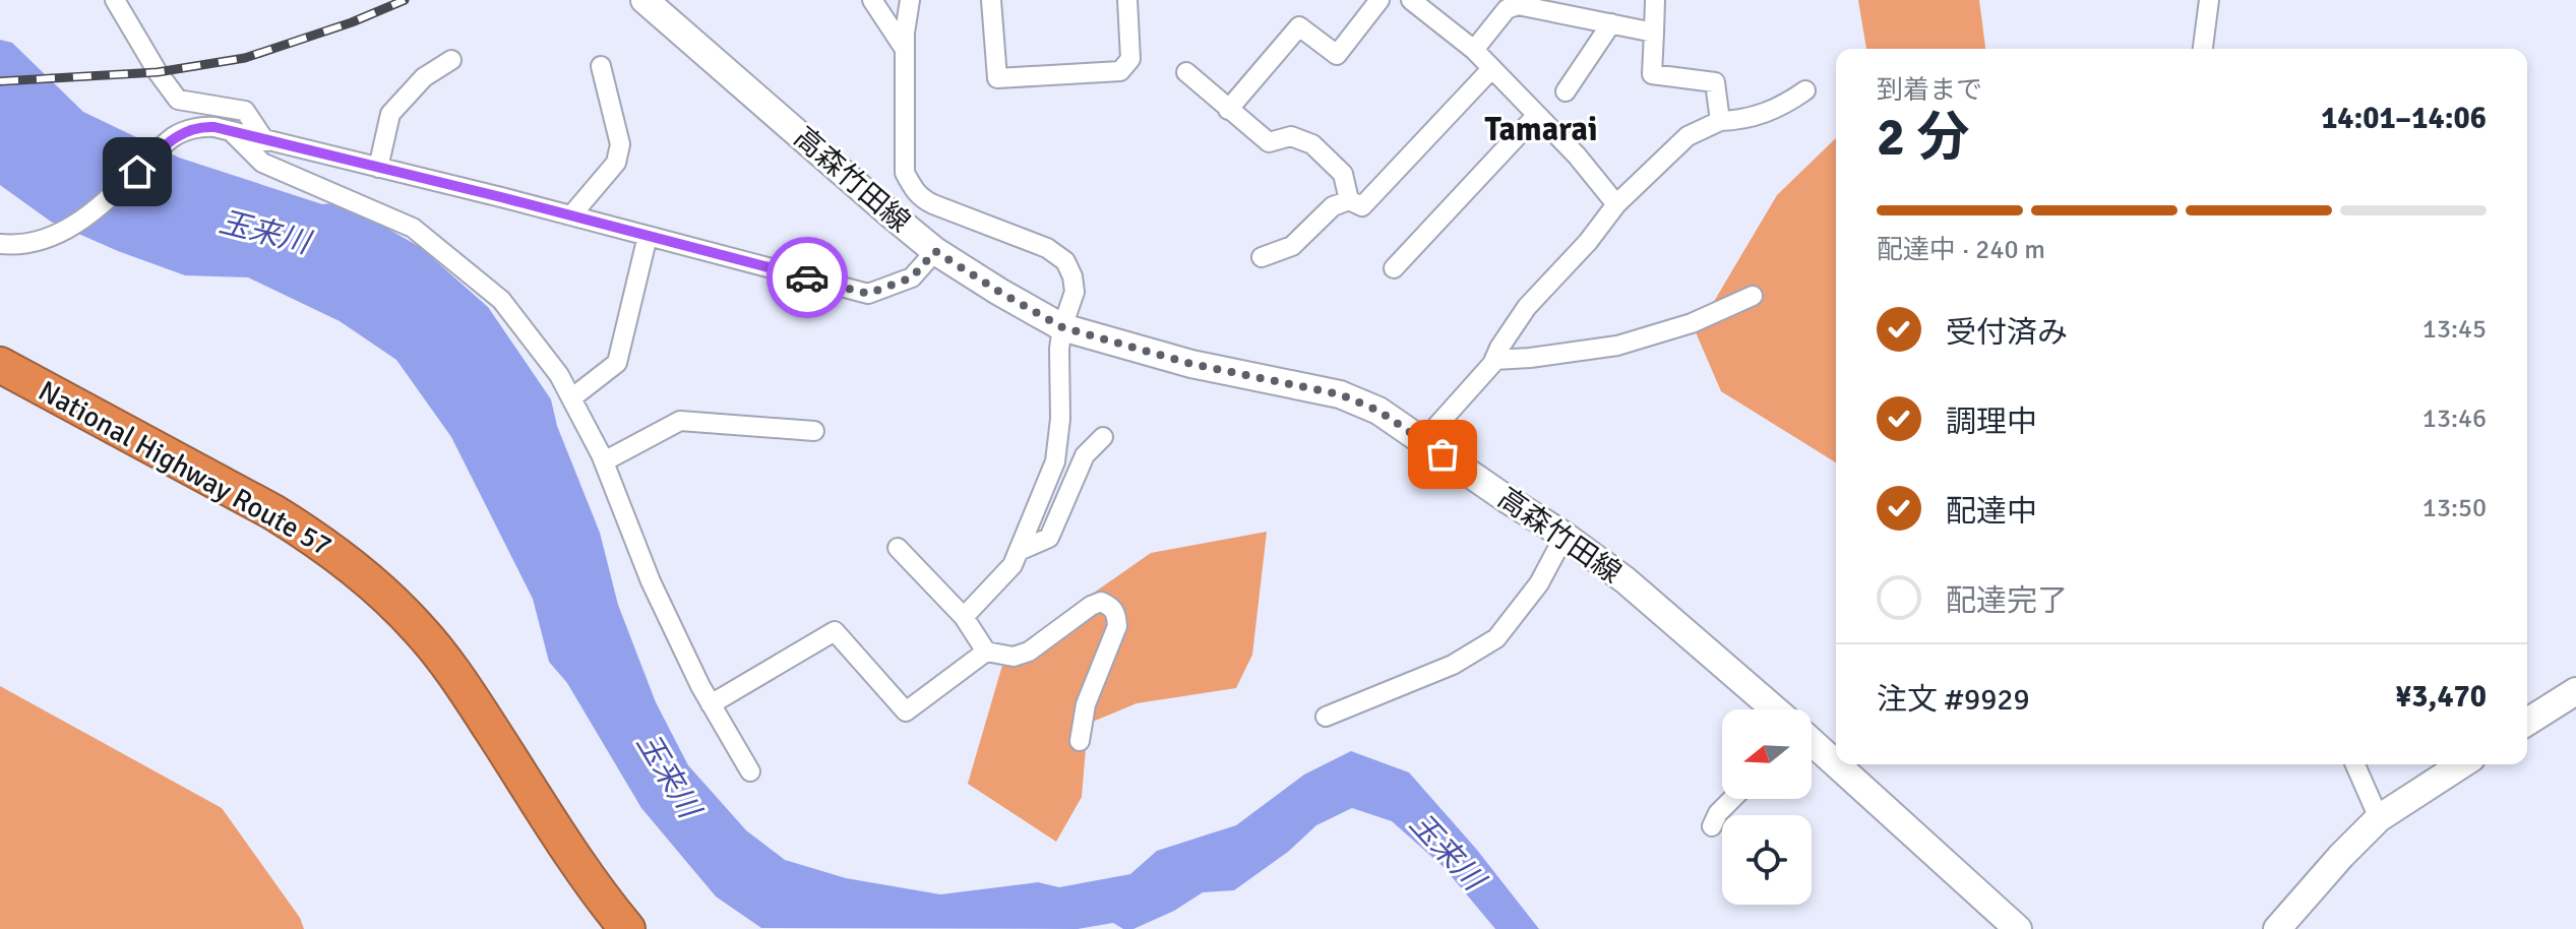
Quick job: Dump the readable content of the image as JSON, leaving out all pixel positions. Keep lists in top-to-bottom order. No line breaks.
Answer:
{"streets":{"highway":["National Highway Route 57"],"main road":["高森竹田線"]},"districts":["Tamarai"],"water":["玉来川"],"north":"left","page":{"heading":["2 分","到着まで","14:01–14:06"],"panel":["注文 #9929","¥3,470"],"bar":"配達中 · 240 m","list":[["受付済み","13:45"],["調理中","13:46"],["配達中","13:50"],"配達完了"]}}
